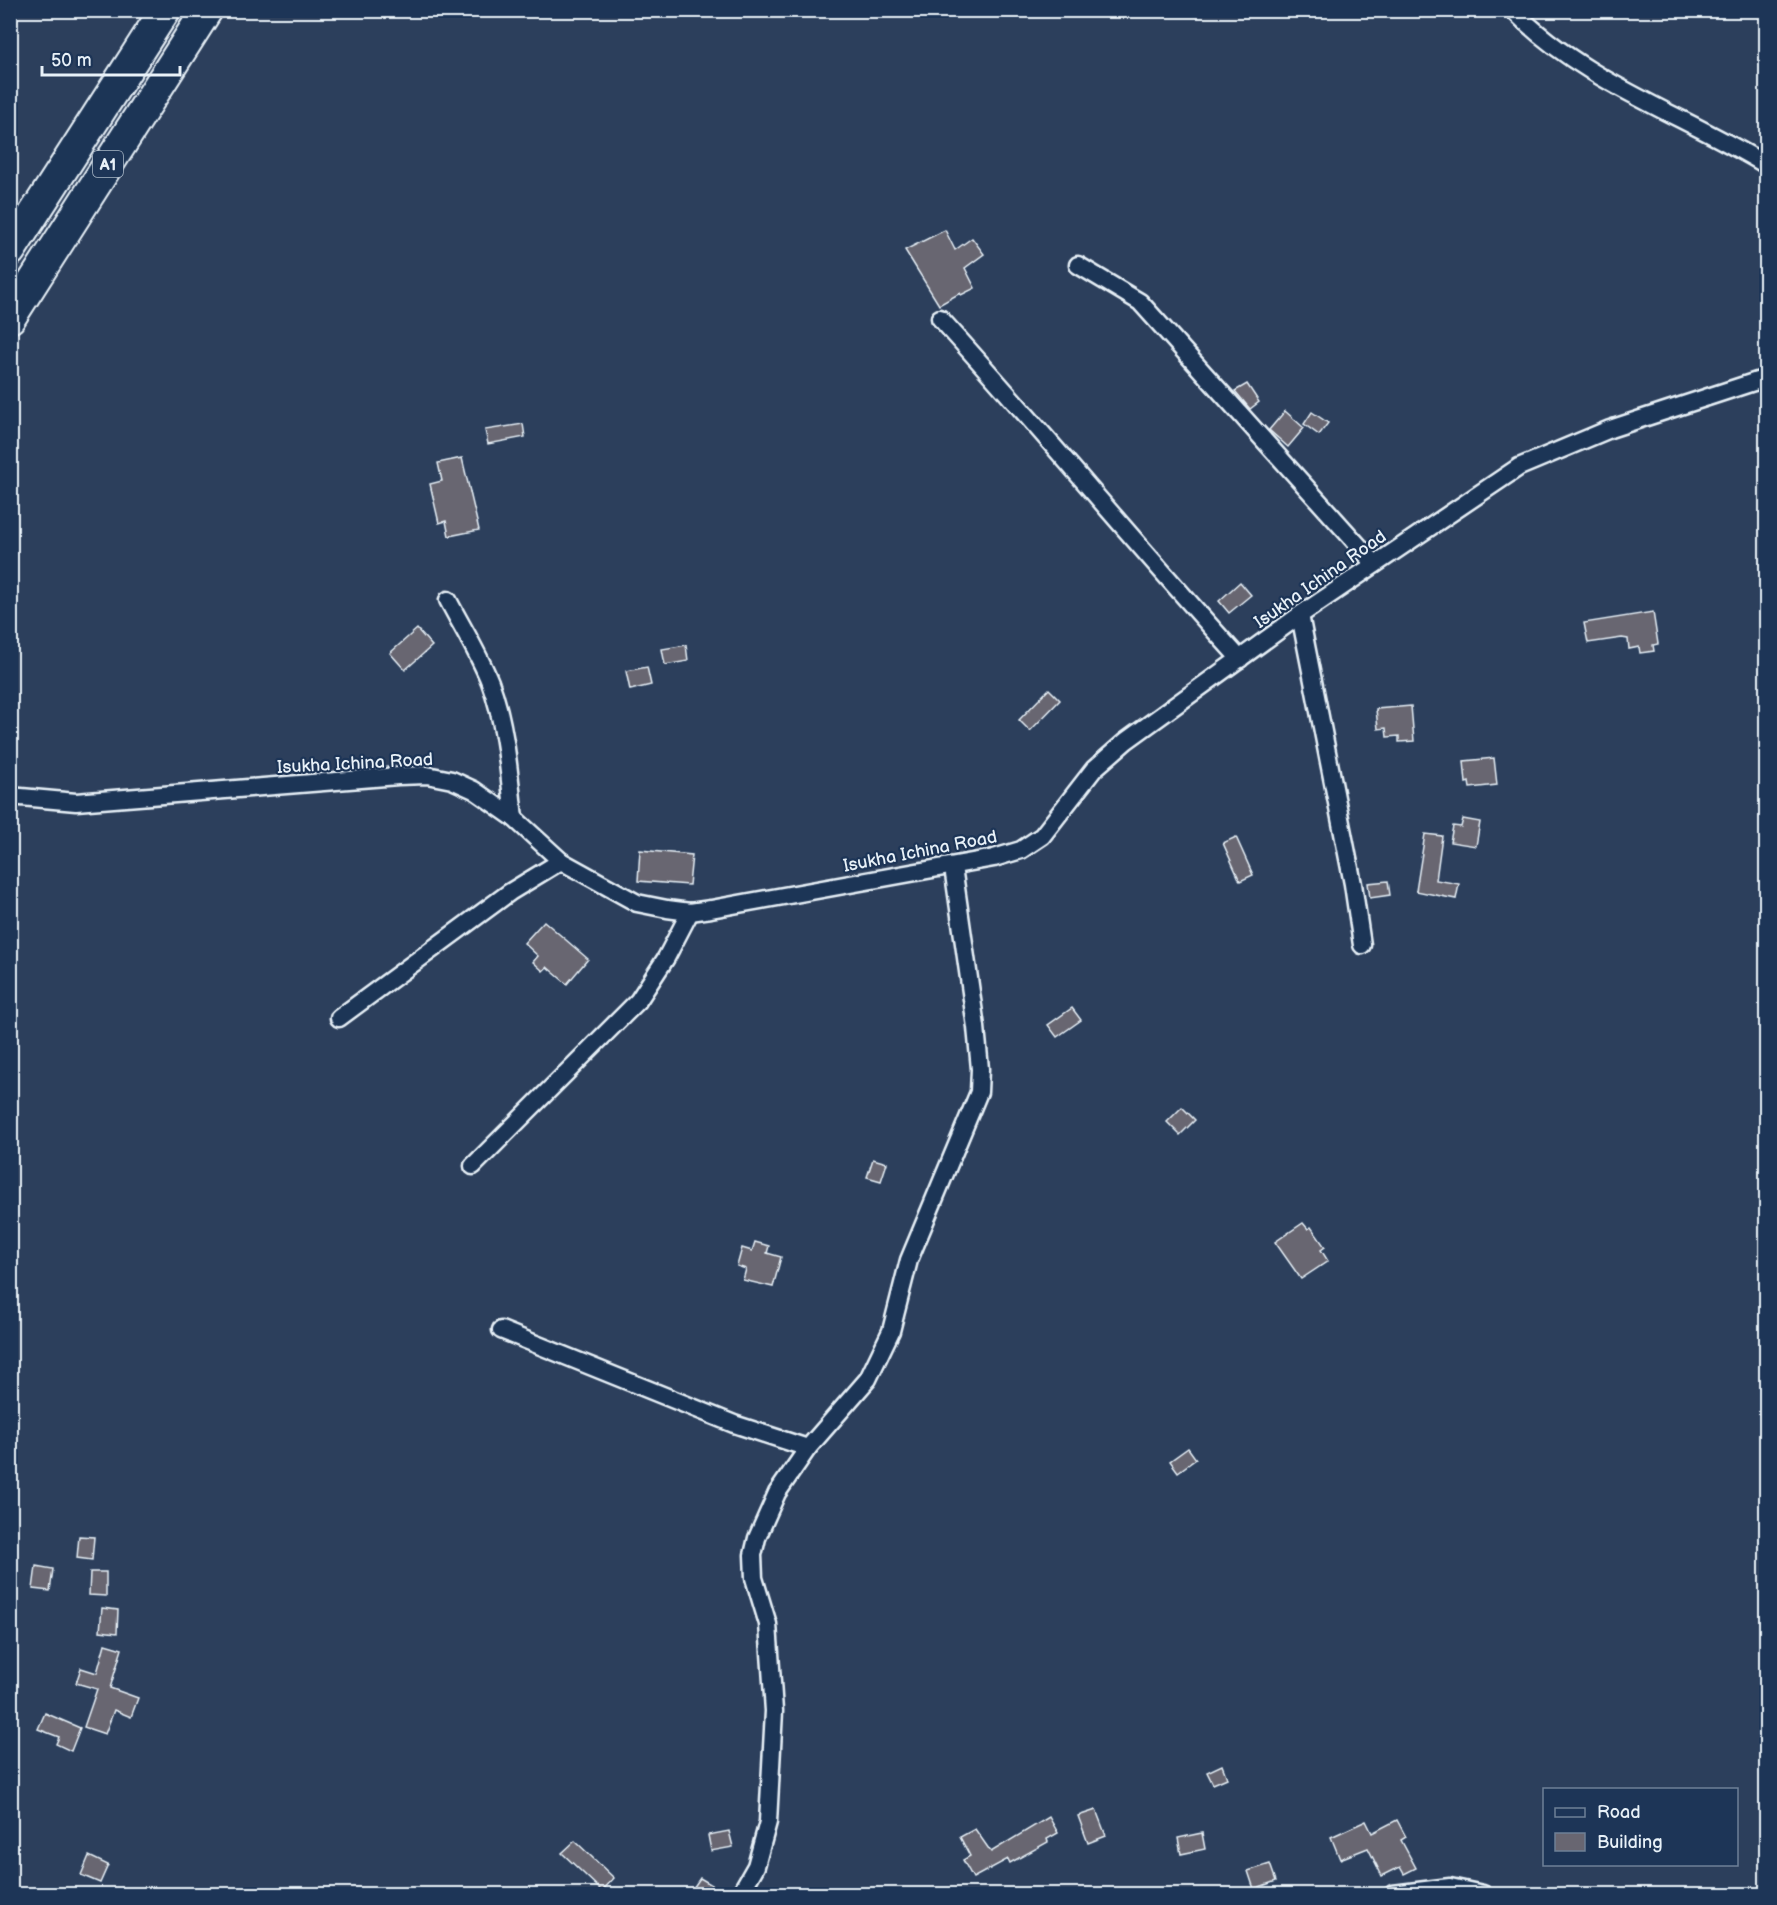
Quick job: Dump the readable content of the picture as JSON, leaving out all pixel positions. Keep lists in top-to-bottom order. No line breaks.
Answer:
{"streets":{"highway":["A1"],"street":["Isukha Ichina Road"]},"legend":["Road","Building"],"scale_bar":"50 m"}
